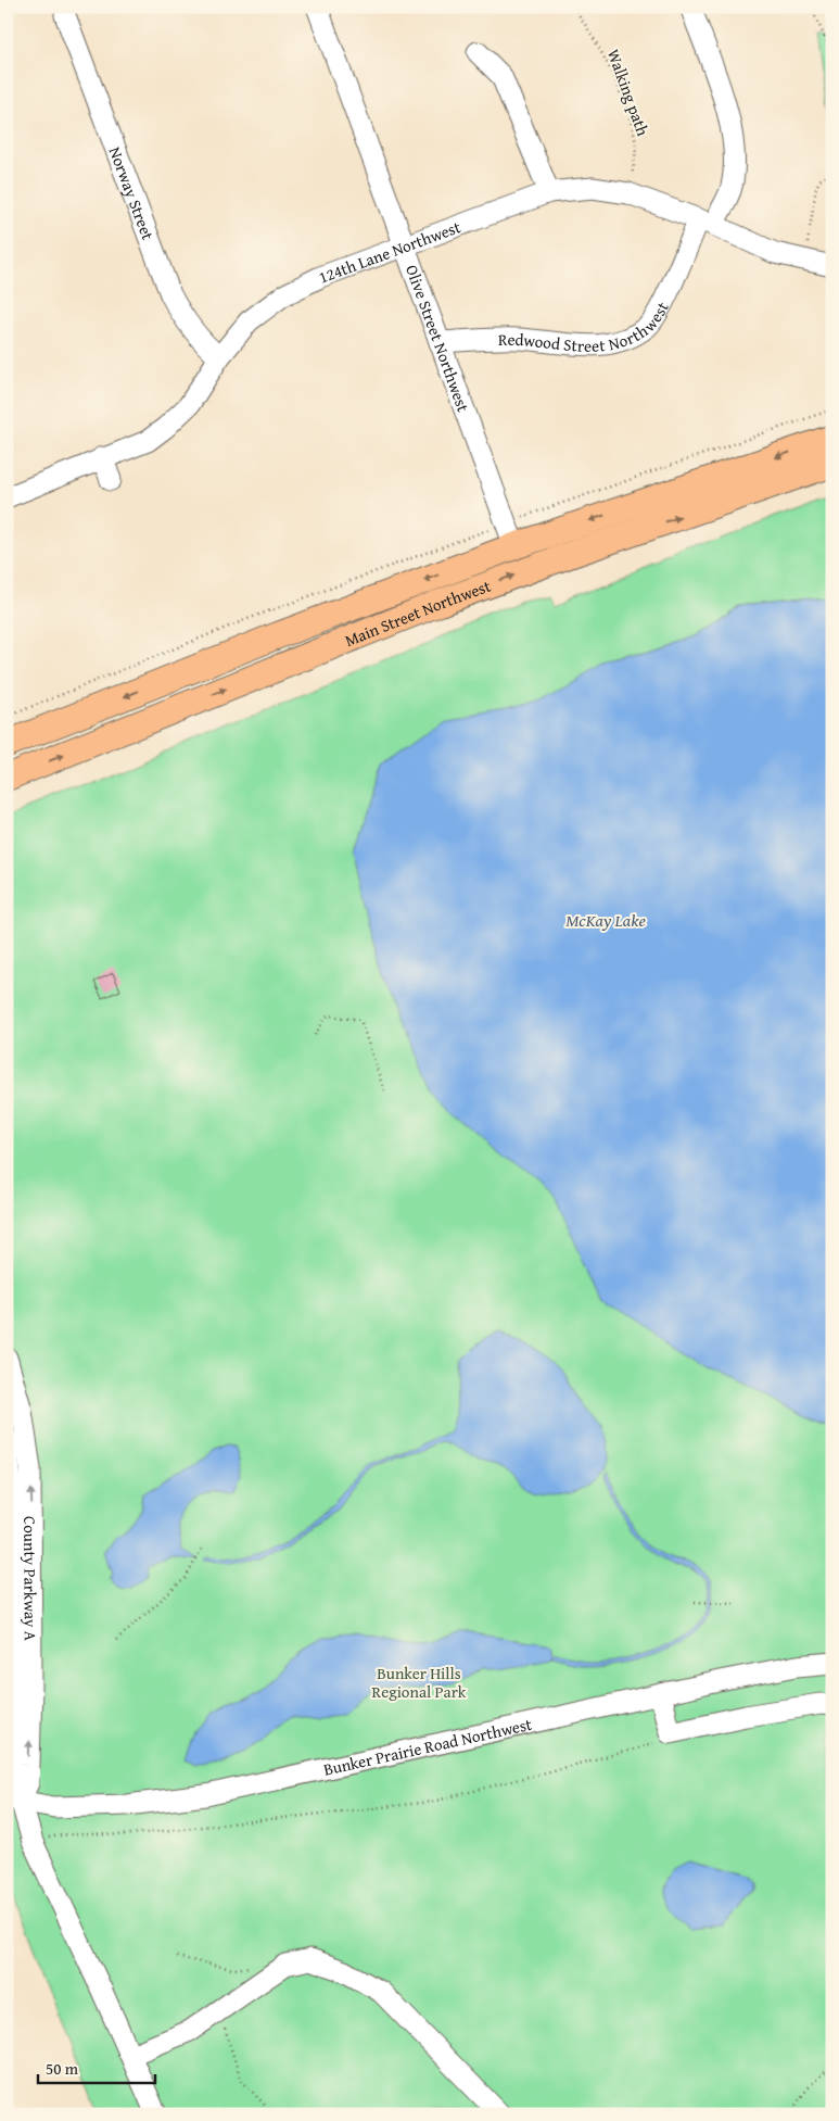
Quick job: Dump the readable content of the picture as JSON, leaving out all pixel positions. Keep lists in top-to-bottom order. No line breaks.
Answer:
{"streets":{"main road":["Main Street Northwest"],"street":["Norway Street","124th Lane Northwest","Redwood Street Northwest","Olive Street Northwest","County Parkway A","Bunker Prairie Road Northwest"],"path":["Walking path"]},"crossings":[["Walking path","124th Lane Northwest"],["Norway Street","124th Lane Northwest"],["124th Lane Northwest","Redwood Street Northwest"],["124th Lane Northwest","Olive Street Northwest"],["Redwood Street Northwest","Olive Street Northwest"],["Olive Street Northwest","Main Street Northwest"],["County Parkway A","Bunker Prairie Road Northwest"]],"water":["McKay Lake"],"parks":["Bunker Hills Regional Park"],"scale_bar":"50 m"}
